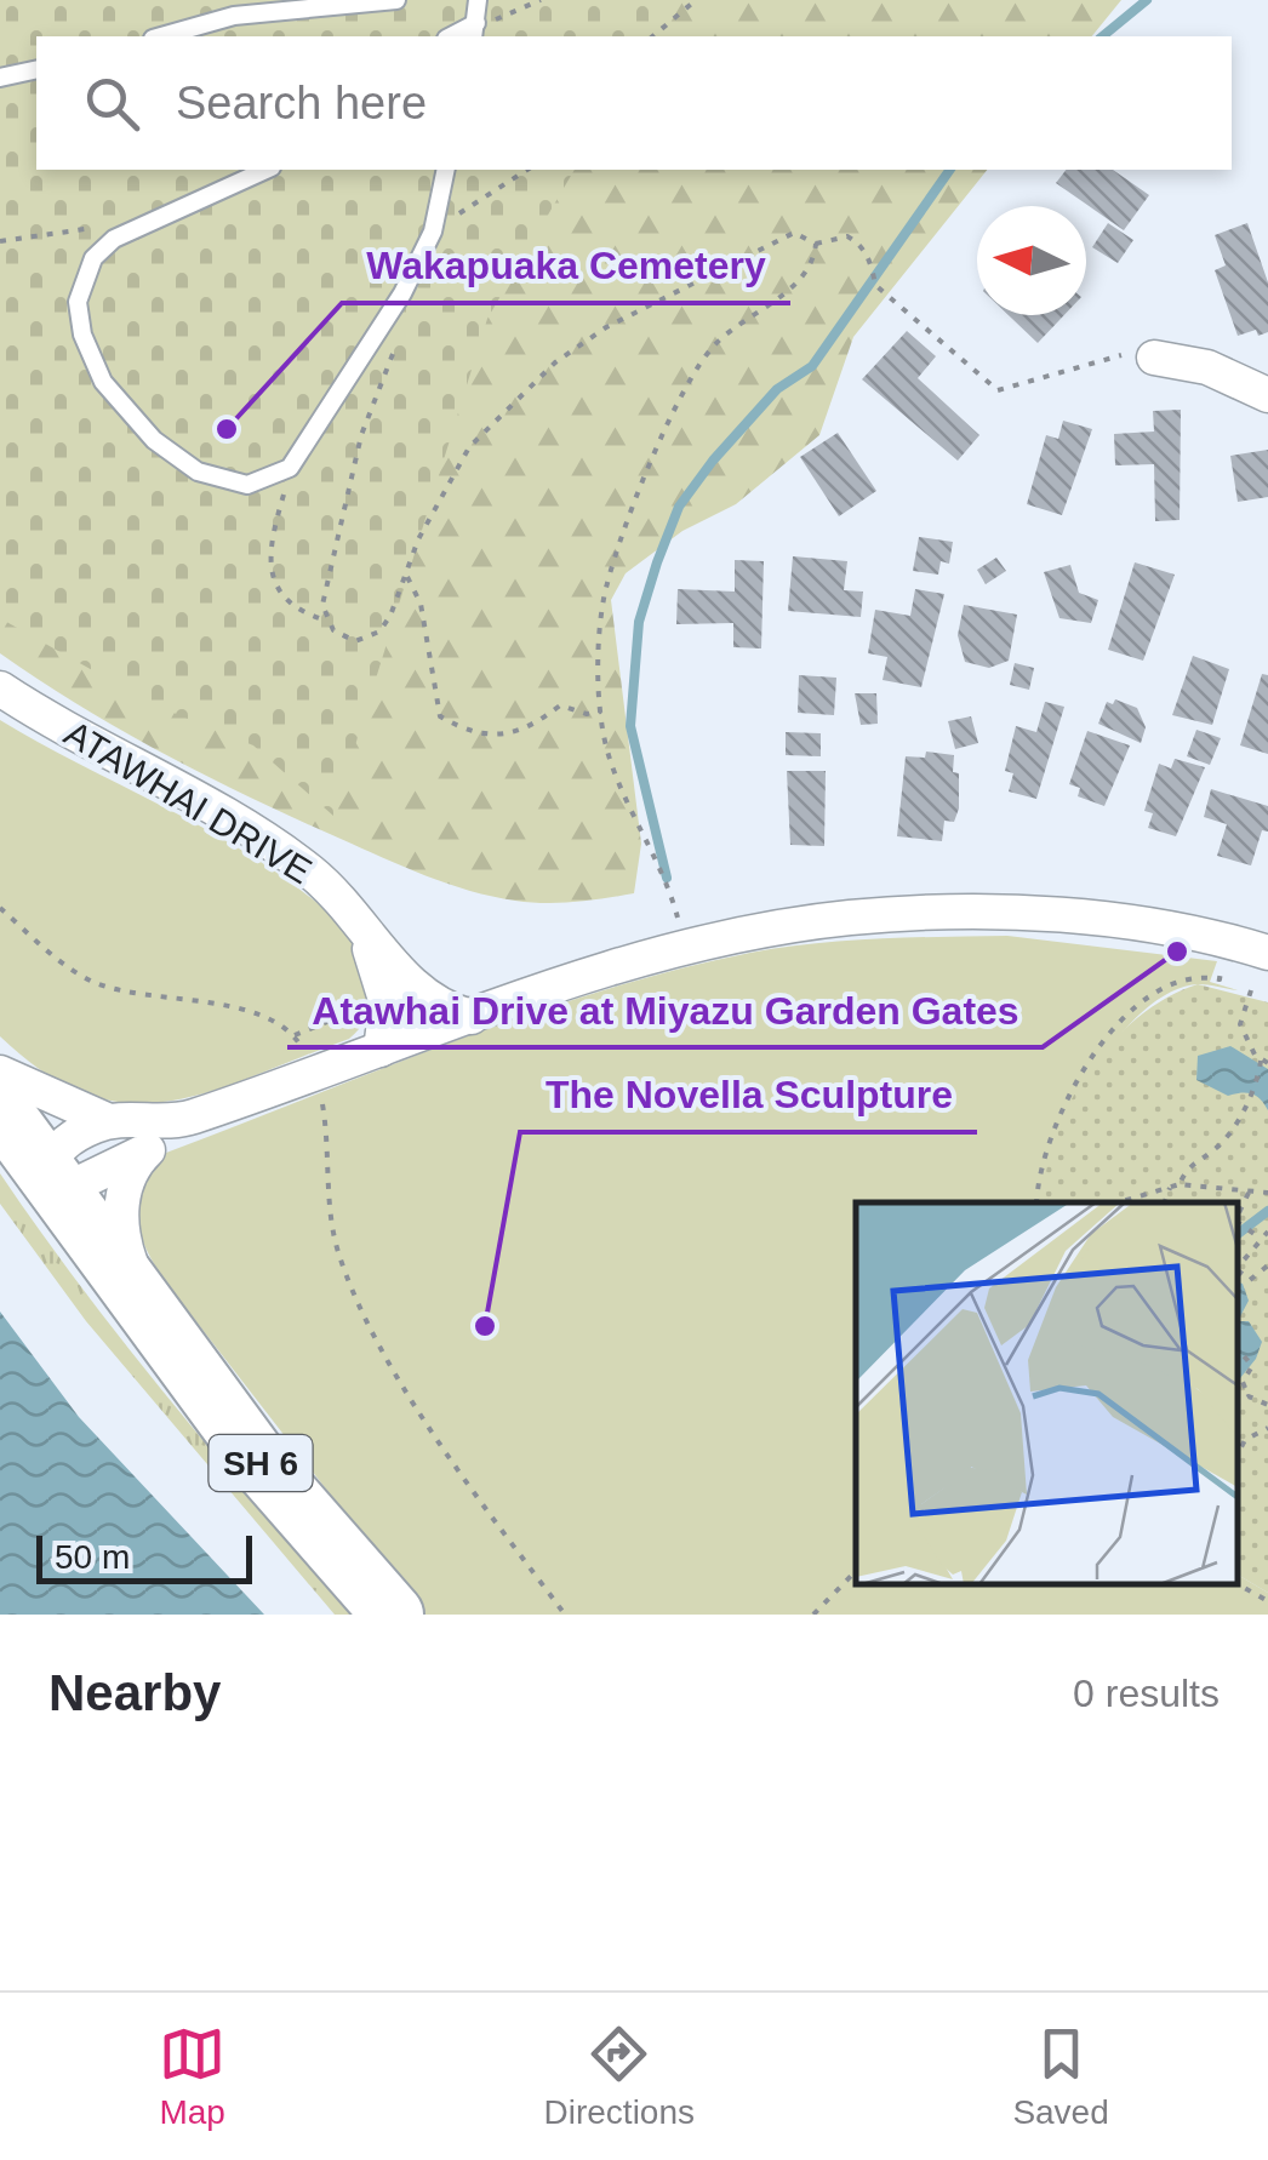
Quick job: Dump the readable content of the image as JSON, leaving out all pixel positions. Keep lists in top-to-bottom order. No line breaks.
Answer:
{"streets":{"highway":["SH 6"],"street":["ATAWHAI DRIVE"]},"places":["Wakapuaka Cemetery","Atawhai Drive at Miyazu Garden Gates","The Novella Sculpture"],"scale_bar":"50 m","north":"left","page":{"search":"Search here","scale":"50 m","heading":["Nearby","0 results"],"nav":["Map","Directions","Saved"]}}
